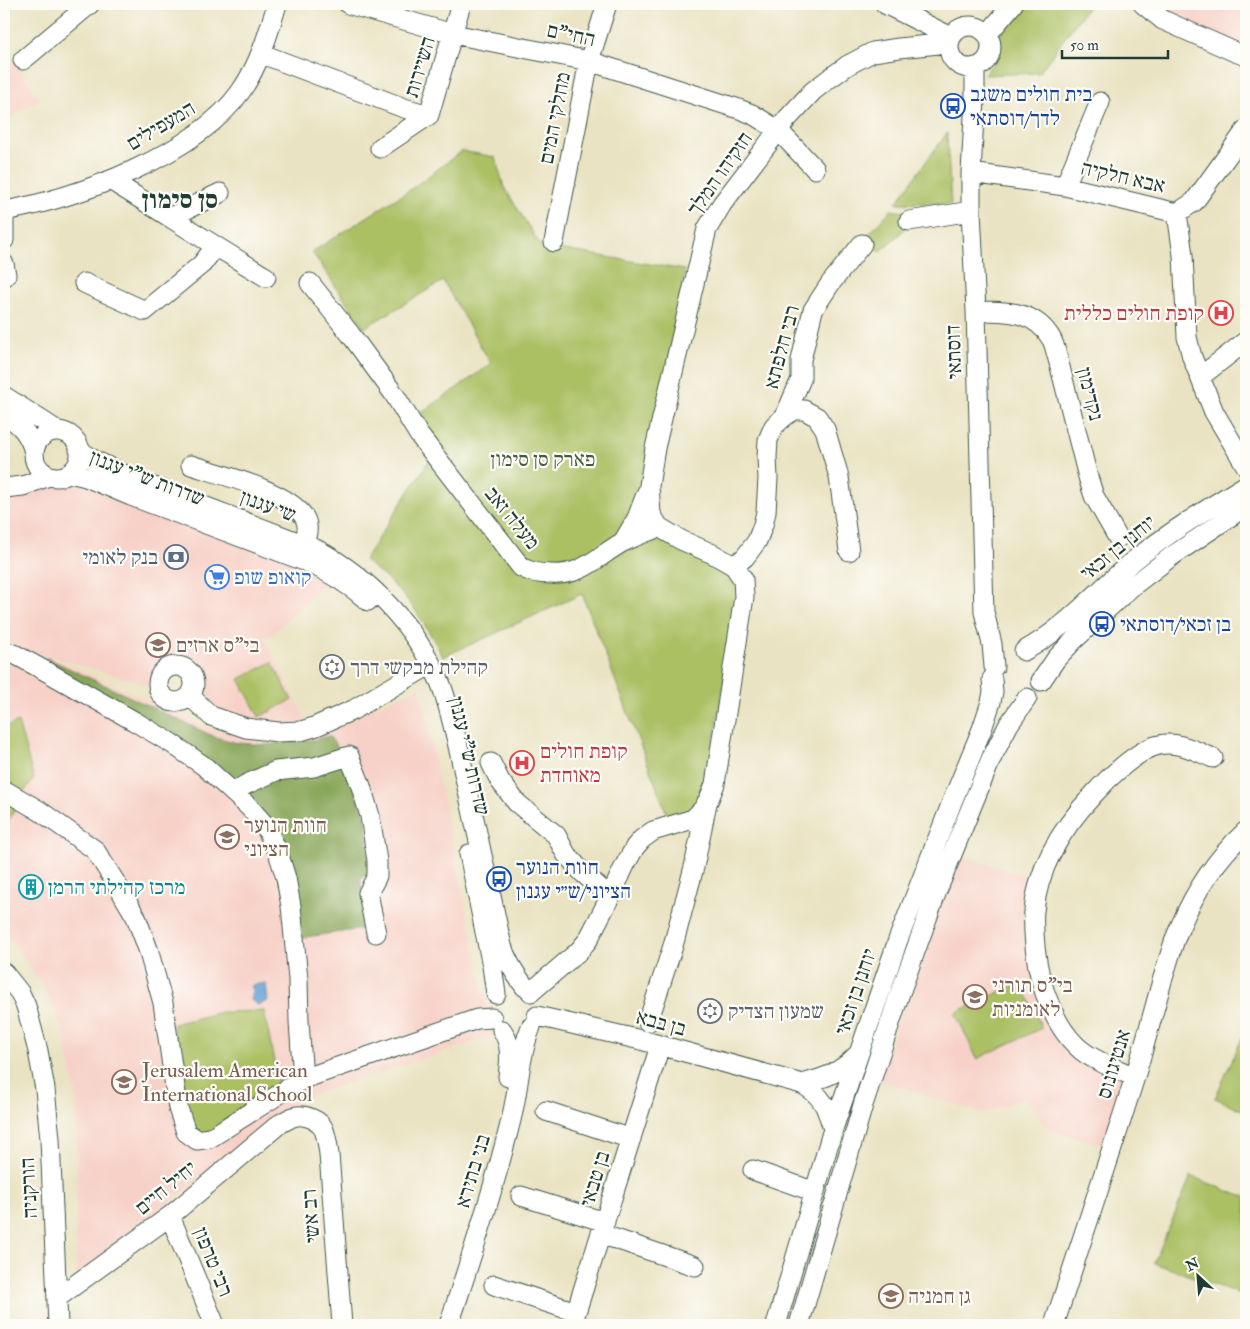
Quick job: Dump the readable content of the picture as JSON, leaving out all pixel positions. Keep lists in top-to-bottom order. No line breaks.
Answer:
{"streets":{"street":["החי\"ם","השיירות","מחלקי המים","המעפילים","חזקיהו המלך","אבא חלקיה","רבי חלפתא","דוסתאי","נקדימון","שדרות ש\"י עגנון","שי עגנון","מעלה זאב","יוחנן בן זכאי","בן בבא","אנטיגונוס","בני בתירא","בן טבאי","הורקניה","יחיל חיים","רב אשי","רבי טרפון"]},"crossings":[["החי\"ם","השיירות"],["החי\"ם","מחלקי המים"],["החי\"ם","חזקיהו המלך"],["חזקיהו המלך","דוסתאי"],["חזקיהו המלך","מעלה זאב"],["אבא חלקיה","דוסתאי"],["דוסתאי","נקדימון"],["דוסתאי","יוחנן בן זכאי"],["שדרות ש\"י עגנון","שי עגנון"],["שדרות ש\"י עגנון","בן בבא"],["שדרות ש\"י עגנון","בני בתירא"],["יוחנן בן זכאי","בן בבא"],["בן בבא","בני בתירא"],["בן בבא","בן טבאי"],["הורקניה","יחיל חיים"],["יחיל חיים","רב אשי"],["יחיל חיים","רבי טרפון"]],"districts":["סן סימון"],"parks":["פארק סן סימון"],"places":{"bus stop":["בית חולים משגב לדך/דוסתאי","בן זכאי/דוסתאי","חוות הנוער הציוני/ש״י עגנון"],"hospital":["קופת חולים כללית","קופת חולים מאוחדת"],"bank":["בנק לאומי"],"supermarket":["קואופ שופ"],"school or university":["בי\"ס ארזים","חוות הנוער הציוני","בי\"ס תורני לאומניות","Jerusalem American International School","גן חמניה"],"synagogue":["קהילת מבקשי דרך","שמעון הצדיק"],"building":["מרכז קהילתי הרמן"]},"scale_bar":"50 m","north":"top left"}
